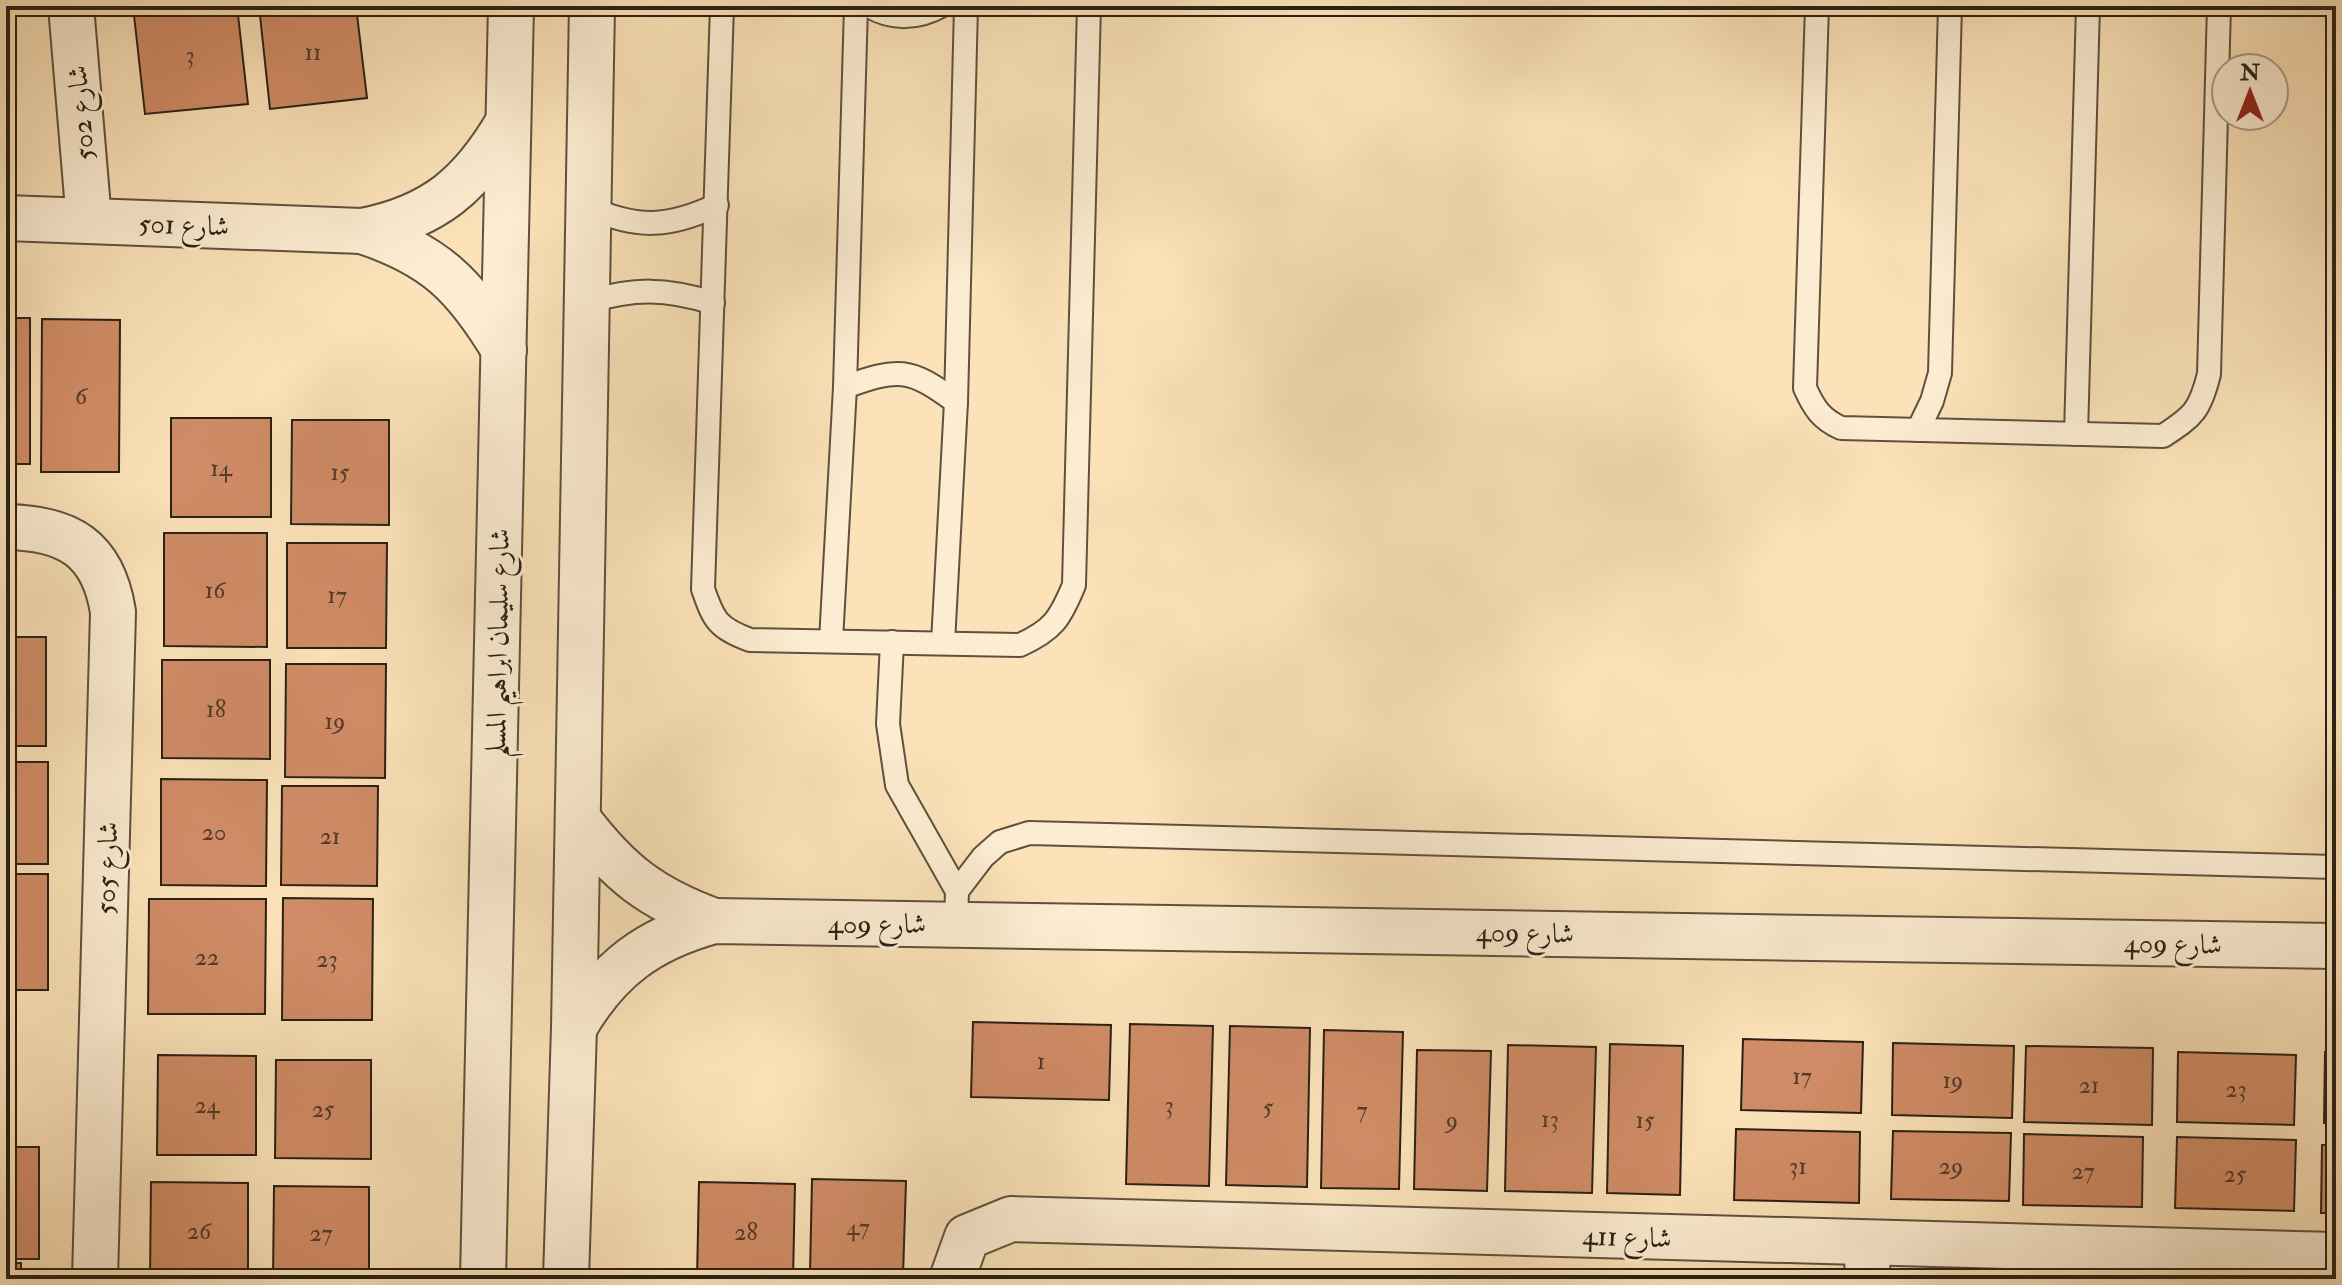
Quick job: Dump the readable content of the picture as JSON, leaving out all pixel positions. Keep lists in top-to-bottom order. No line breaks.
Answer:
{"streets":{"street":["شارع 502","شارع 501","شارع سليمان ابراهيم المسلم","شارع 505","شارع 409","شارع 411"]},"crossings":[["شارع 502","شارع 501"],["شارع 501","شارع سليمان ابراهيم المسلم"]],"house_numbers":["11","3","6","14","15","16","17","18","19","20","21","22","23","1","17","19","21","23","24","3","5","25","7","13","9","15","31","29","27","25","47","26","28","27"],"north":"top"}
